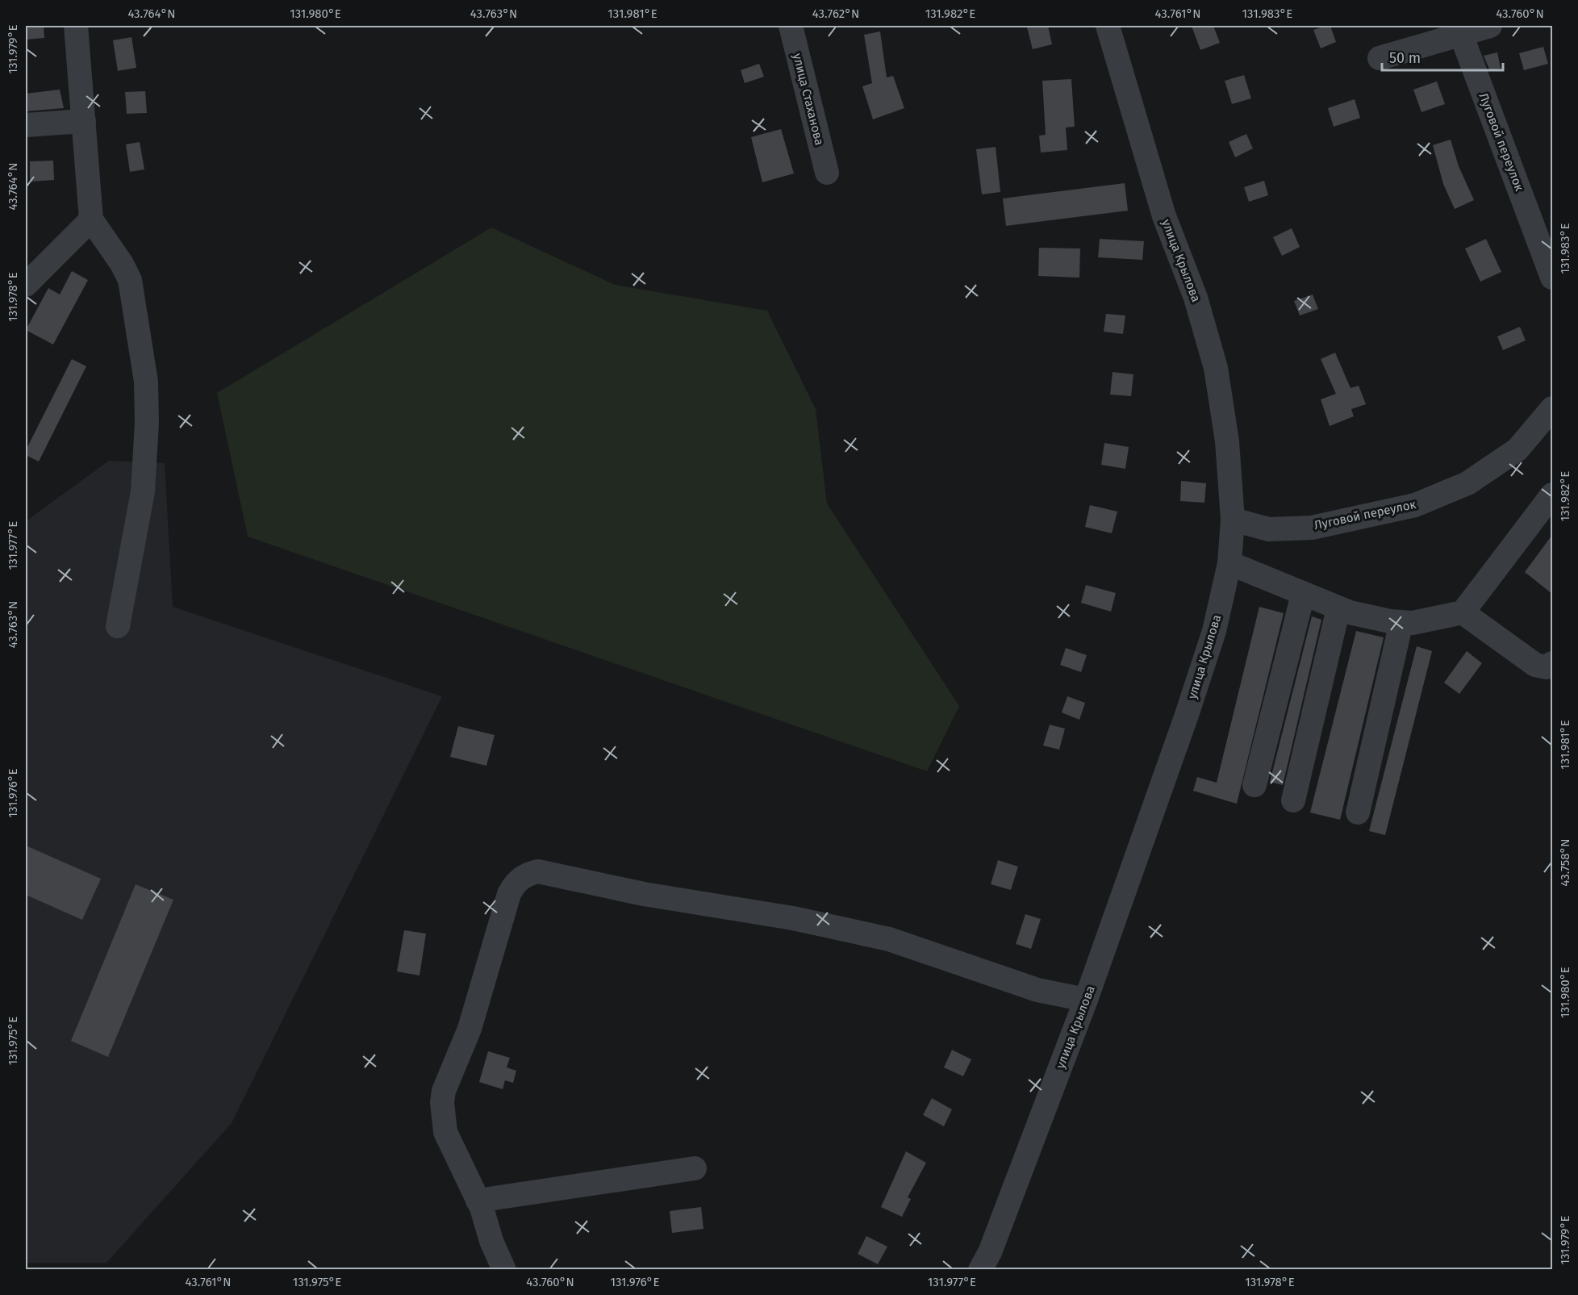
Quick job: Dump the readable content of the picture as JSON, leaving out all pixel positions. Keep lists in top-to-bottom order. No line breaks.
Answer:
{"streets":{"street":["улица Стаханова","Луговой переулок","улица Крылова"]},"crossings":[["Луговой переулок","улица Крылова"]],"scale_bar":"50 m","coordinates":["43.764°N","131.980°E","43.763°N","131.981°E","43.762°N","131.982°E","43.761°N","131.983°E","43.760°N","131.979°E","131.978°E","131.977°E","131.976°E","43.758°N","131.975°E"]}
